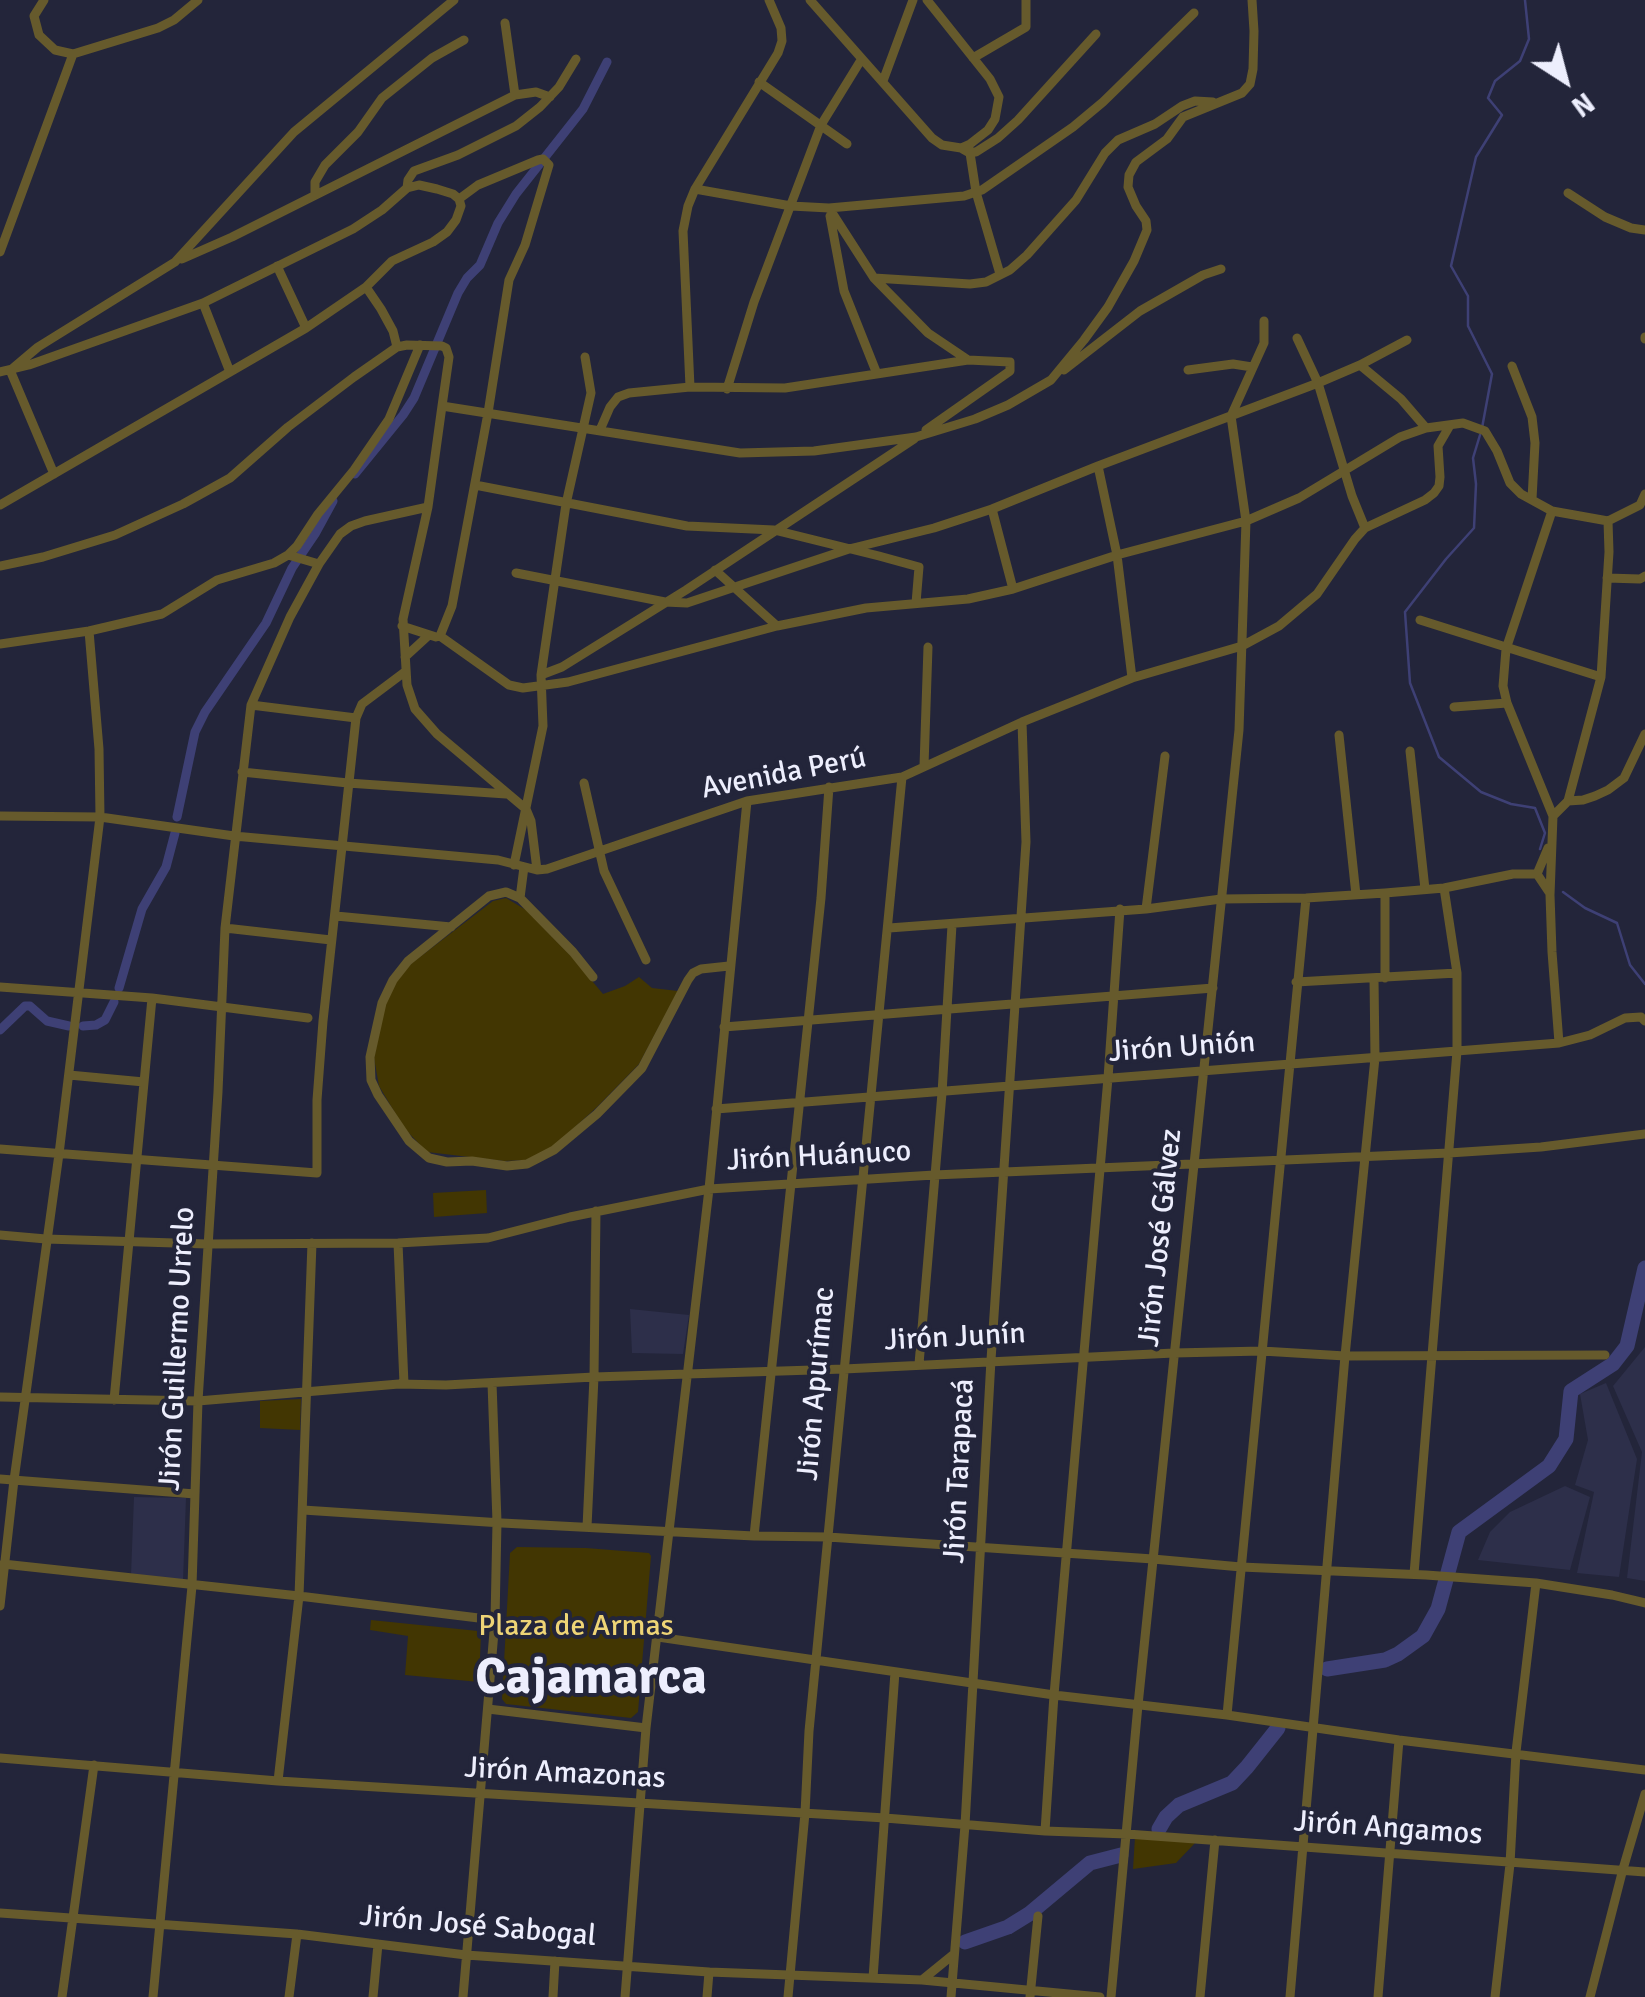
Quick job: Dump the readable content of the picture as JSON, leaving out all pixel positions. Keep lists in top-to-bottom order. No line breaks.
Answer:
{"streets":{"street":["Avenida Perú","Jirón Unión","Jirón Huánuco","Jirón José Gálvez","Jirón Junín","Jirón Guillermo Urrelo","Jirón Apurímac","Jirón Tarapacá","Jirón Amazonas","Jirón Angamos","Jirón José Sabogal"]},"crossings":[["Avenida Perú","Jirón José Gálvez"],["Avenida Perú","Jirón Apurímac"],["Avenida Perú","Jirón Tarapacá"],["Jirón Unión","Jirón José Gálvez"],["Jirón Unión","Jirón Apurímac"],["Jirón Unión","Jirón Tarapacá"],["Jirón Huánuco","Jirón José Gálvez"],["Jirón Huánuco","Jirón Guillermo Urrelo"],["Jirón Huánuco","Jirón Apurímac"],["Jirón Huánuco","Jirón Tarapacá"],["Jirón José Gálvez","Jirón Junín"],["Jirón José Gálvez","Jirón Amazonas"],["Jirón José Gálvez","Jirón Angamos"],["Jirón Junín","Jirón Guillermo Urrelo"],["Jirón Junín","Jirón Apurímac"],["Jirón Junín","Jirón Tarapacá"],["Jirón Guillermo Urrelo","Jirón Amazonas"],["Jirón Guillermo Urrelo","Jirón José Sabogal"],["Jirón Apurímac","Jirón Amazonas"],["Jirón Apurímac","Jirón José Sabogal"],["Jirón Tarapacá","Jirón Amazonas"],["Jirón Tarapacá","Jirón José Sabogal"],["Jirón Amazonas","Jirón Angamos"]],"districts":["Cajamarca"],"parks":["Plaza de Armas"],"north":"bottom right"}
